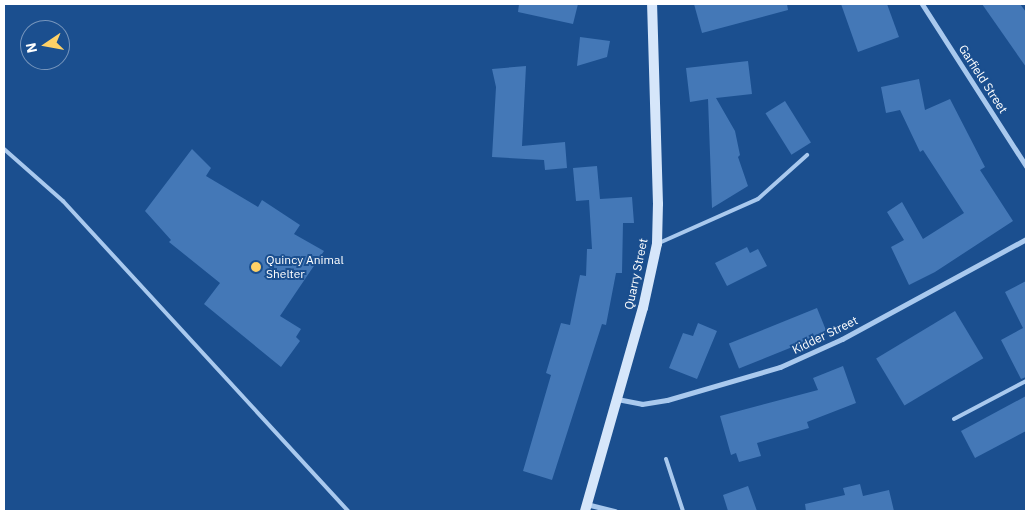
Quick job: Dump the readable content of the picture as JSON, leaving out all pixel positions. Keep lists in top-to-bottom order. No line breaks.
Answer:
{"streets":{"main road":["Quarry Street"],"street":["Garfield Street","Kidder Street"]},"crossings":[["Quarry Street","Kidder Street"]],"places":["Quincy Animal Shelter"],"north":"left"}
